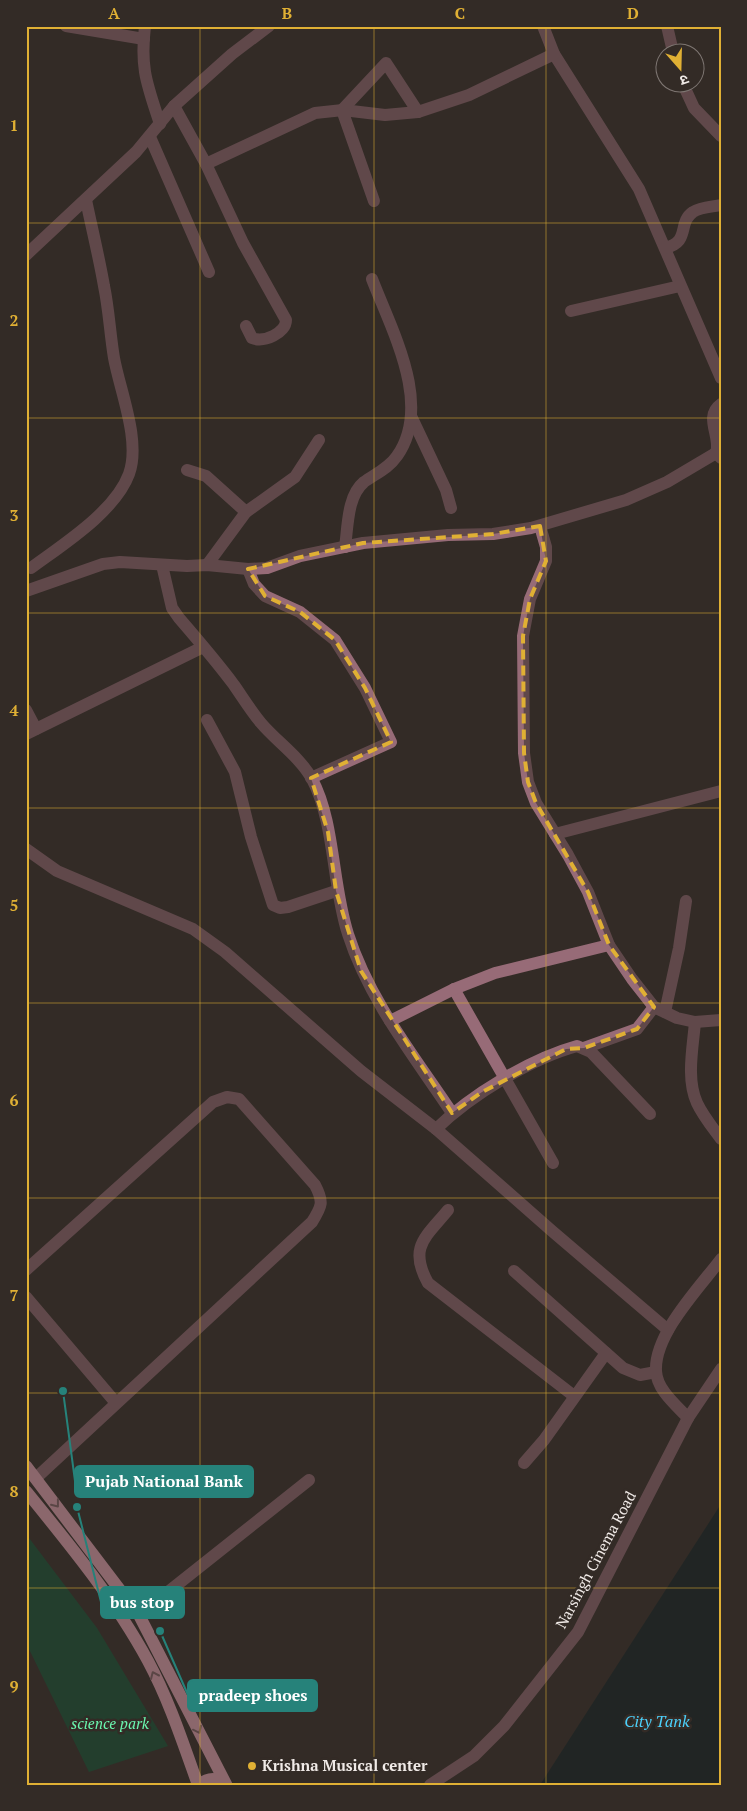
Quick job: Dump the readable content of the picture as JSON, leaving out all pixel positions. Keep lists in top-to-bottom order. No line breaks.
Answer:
{"streets":{"street":["Narsingh Cinema Road"]},"water":["City Tank"],"parks":["science park"],"places":["Pujab National Bank","bus stop","pradeep shoes","Krishna Musical center"],"north":"bottom","grid":{"columns":["A","B","C","D"],"rows":["1","2","3","4","5","6","7","8","9"]}}
